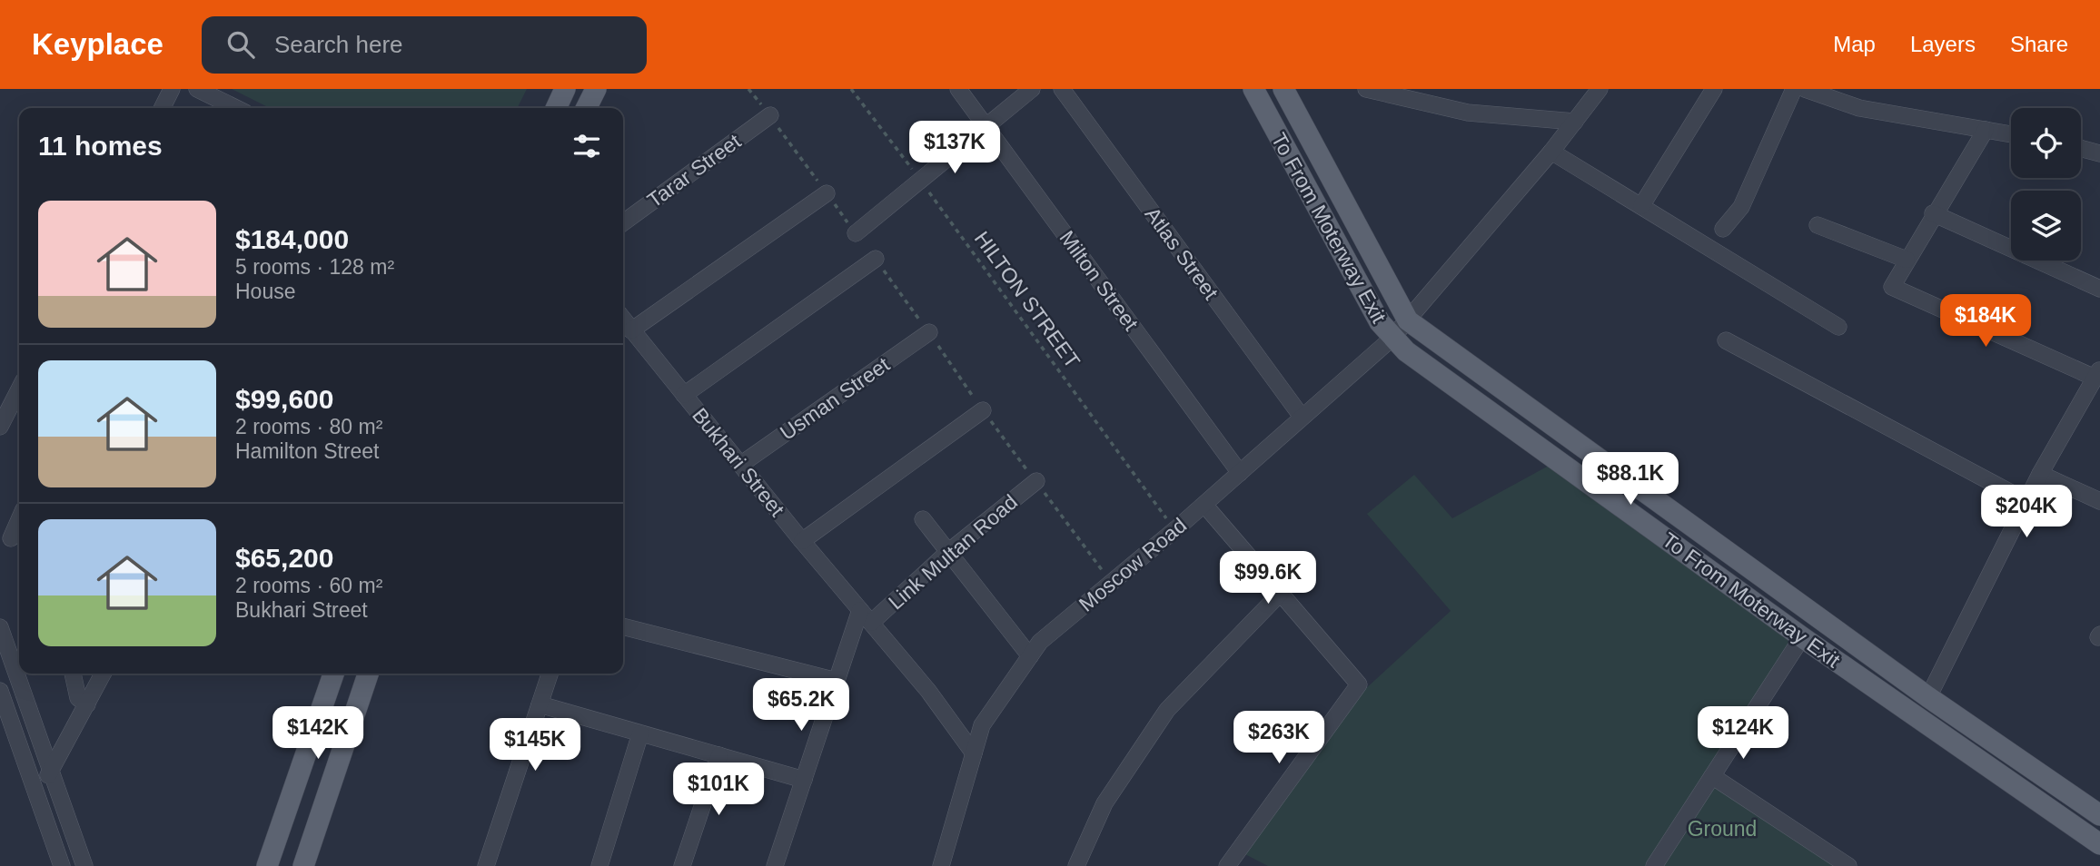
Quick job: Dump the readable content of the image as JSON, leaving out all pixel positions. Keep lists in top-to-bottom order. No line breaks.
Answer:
{"streets":{"main road":["To From Moterway Exit"],"street":["Tarar Street","Atlas Street","Milton Street","Usman Street","Bukhari Street","Link Multan Road","Moscow Road"],"path":["HILTON STREET"]},"crossings":[["To From Moterway Exit","Moscow Road"],["Atlas Street","Moscow Road"],["Milton Street","Moscow Road"],["HILTON STREET","Moscow Road"],["Usman Street","Bukhari Street"],["Bukhari Street","Link Multan Road"],["Bukhari Street","Moscow Road"]],"parks":["Ground"],"page":{"header":"Keyplace","search":"Search here","nav":["Map","Layers","Share"],"heading":"11 homes","price":["$137K","$184K","$88.1K","$204K","$99.6K","$65.2K","$142K","$124K","$263K","$145K","$101K"],"list":[{"name":"$184,000","note":"5 rooms · 128 m² · House"},{"name":"$99,600","note":"2 rooms · 80 m² · Hamilton Street"},{"name":"$65,200","note":"2 rooms · 60 m² · Bukhari Street"}]}}
